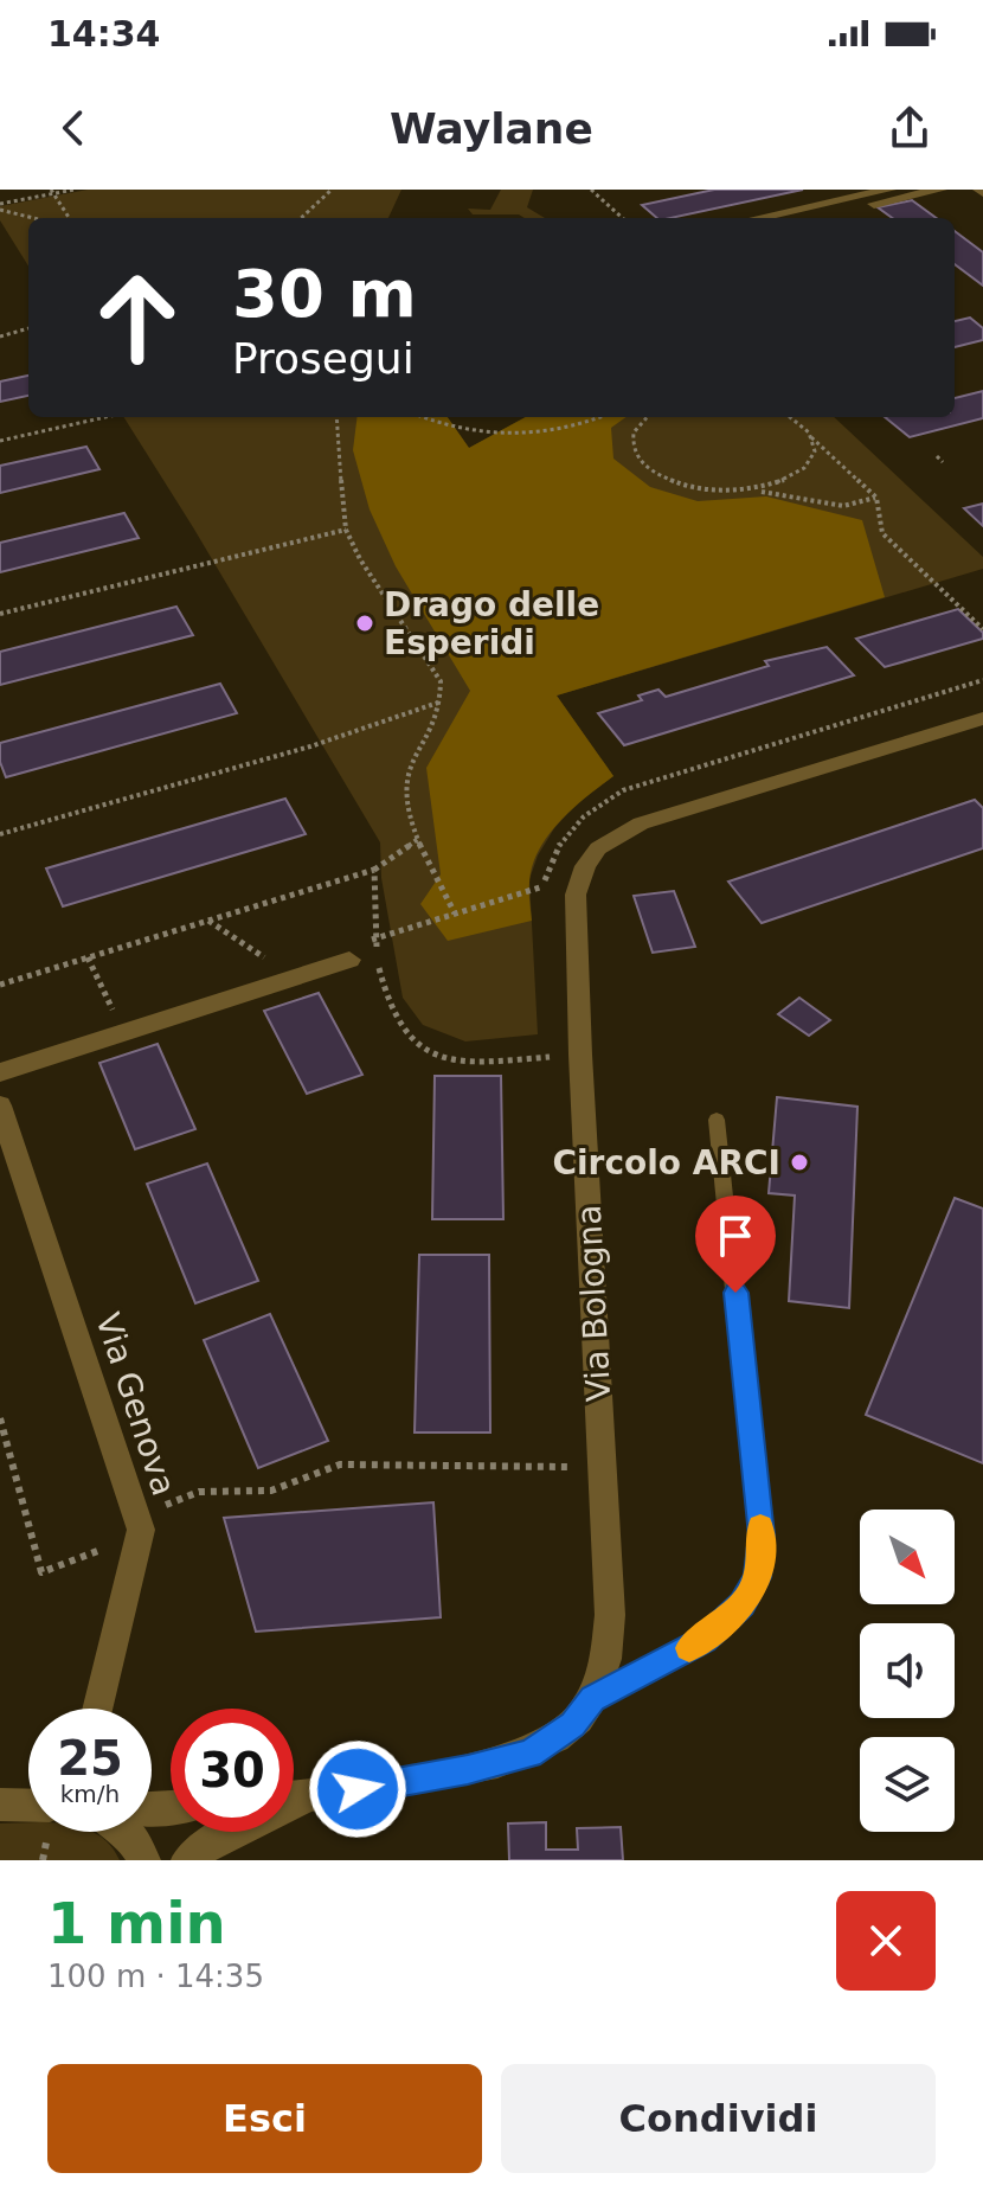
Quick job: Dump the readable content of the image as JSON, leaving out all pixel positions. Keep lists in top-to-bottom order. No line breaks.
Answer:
{"streets":{"street":["Via Bologna","Via Genova"]},"places":["Drago delle Esperidi","Circolo ARCI"],"north":"bottom right","page":{"status":"14:34","header":"Waylane","turn":["30 m","Prosegui"],"speed":"25 km/h","limit":"30","heading":["1 min","100 m · 14:35"],"buttons":["Esci","Condividi"]}}
